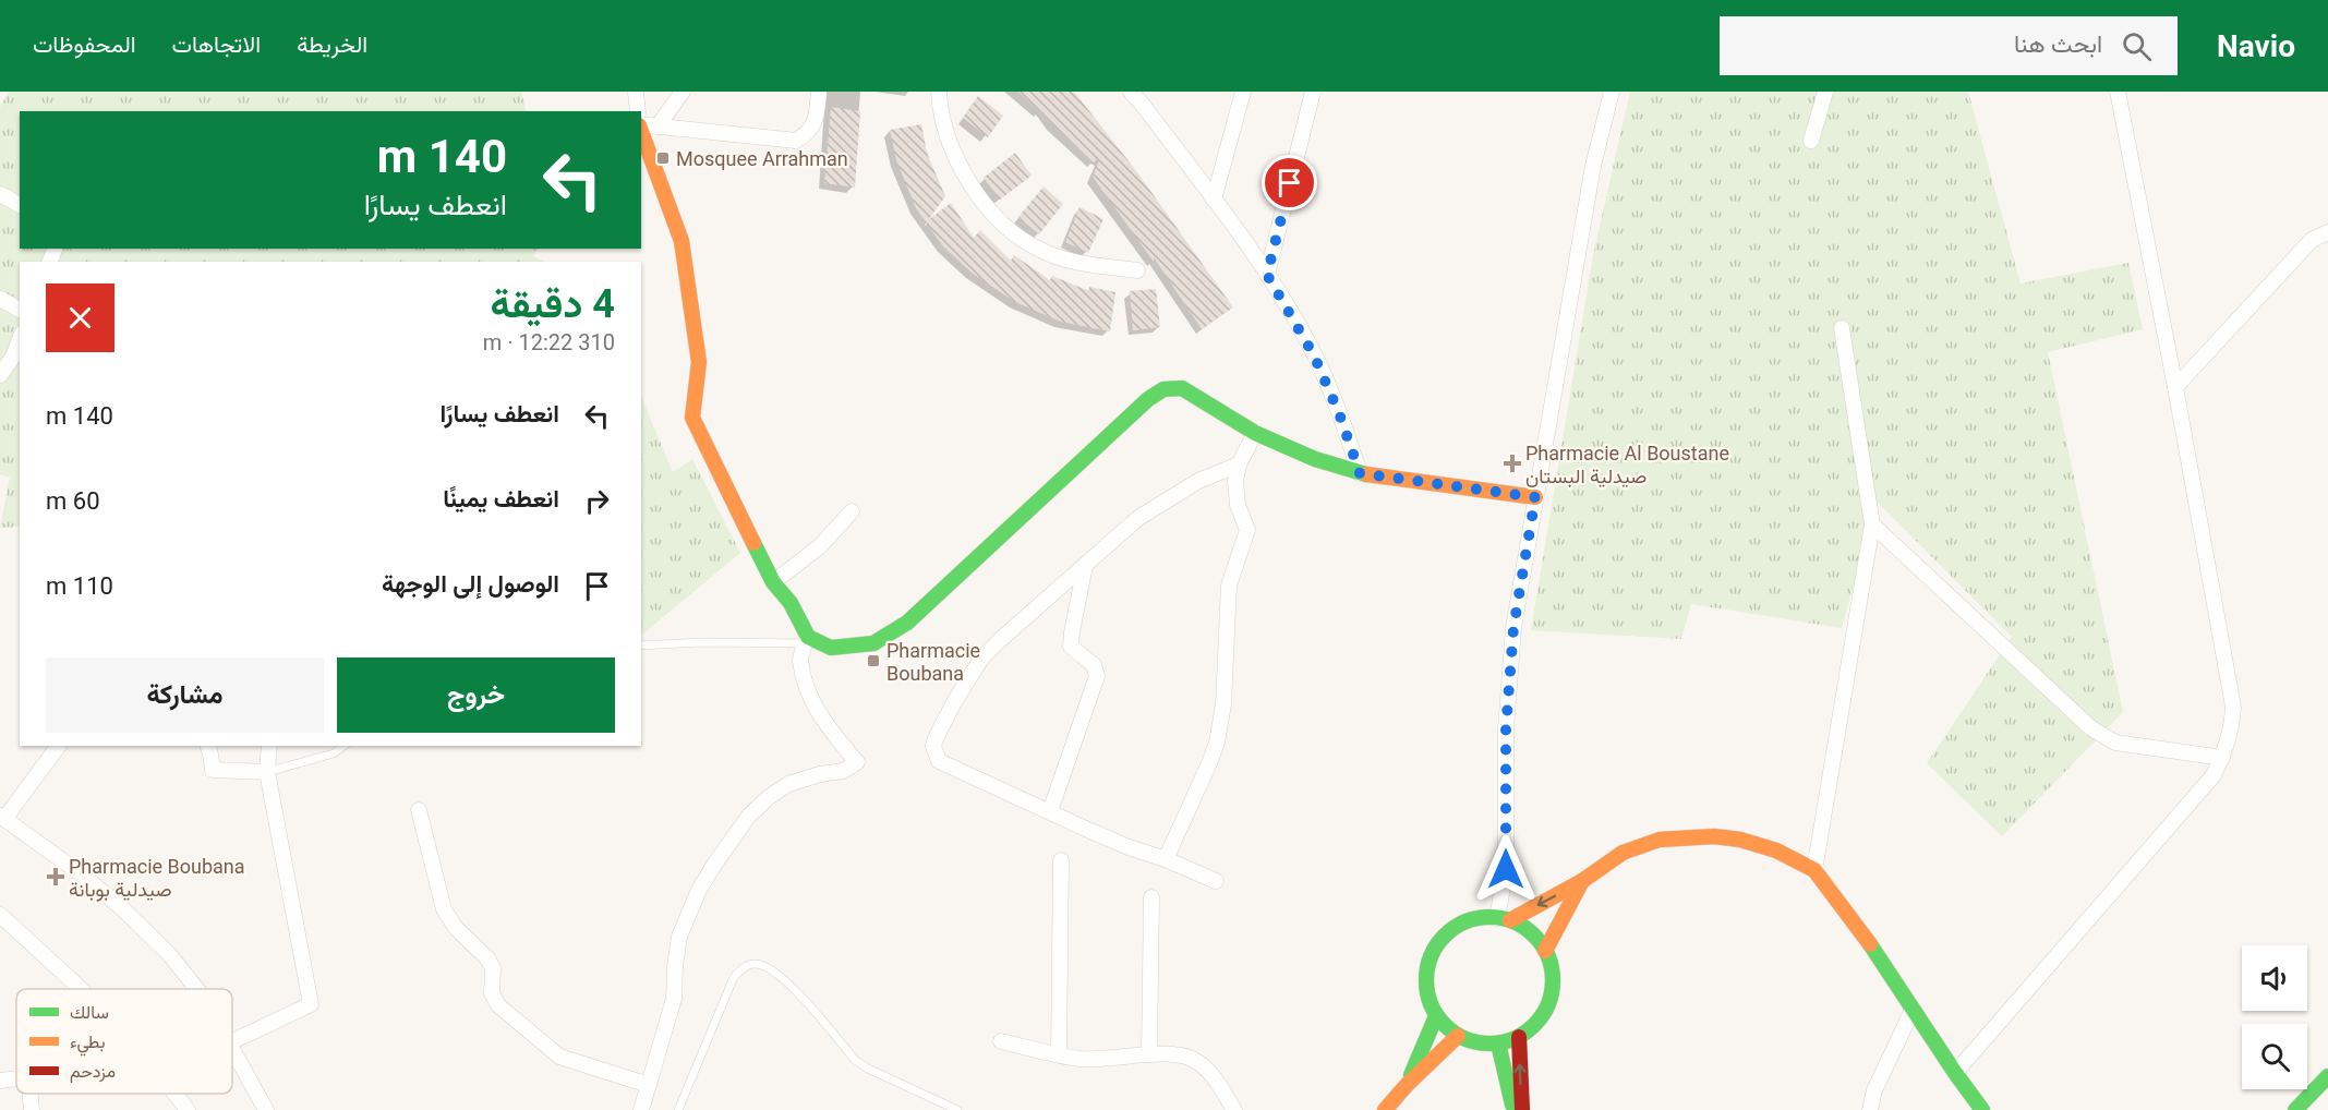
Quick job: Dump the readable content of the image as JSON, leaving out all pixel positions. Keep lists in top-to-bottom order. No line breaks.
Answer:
{"places":{"transit":["Mosquee Arrahman","Pharmacie Boubana"],"health":["Pharmacie Al Boustane صيدلية البستان","Pharmacie Boubana صيدلية بوبانة"]},"legend":["سالك","بطيء","مزدحم"],"page":{"header":"Navio","search":"ابحث هنا","nav":["الخريطة","الاتجاهات","المحفوظات"],"turn":["140 m","انعطف يسارًا"],"heading":["4 دقيقة","310 m · 12:22"],"list":[{"name":"انعطف يسارًا","value":"140 m"},{"name":"انعطف يمينًا","value":"60 m"},{"name":"الوصول إلى الوجهة","value":"110 m"}],"buttons":["خروج","مشاركة"]}}
